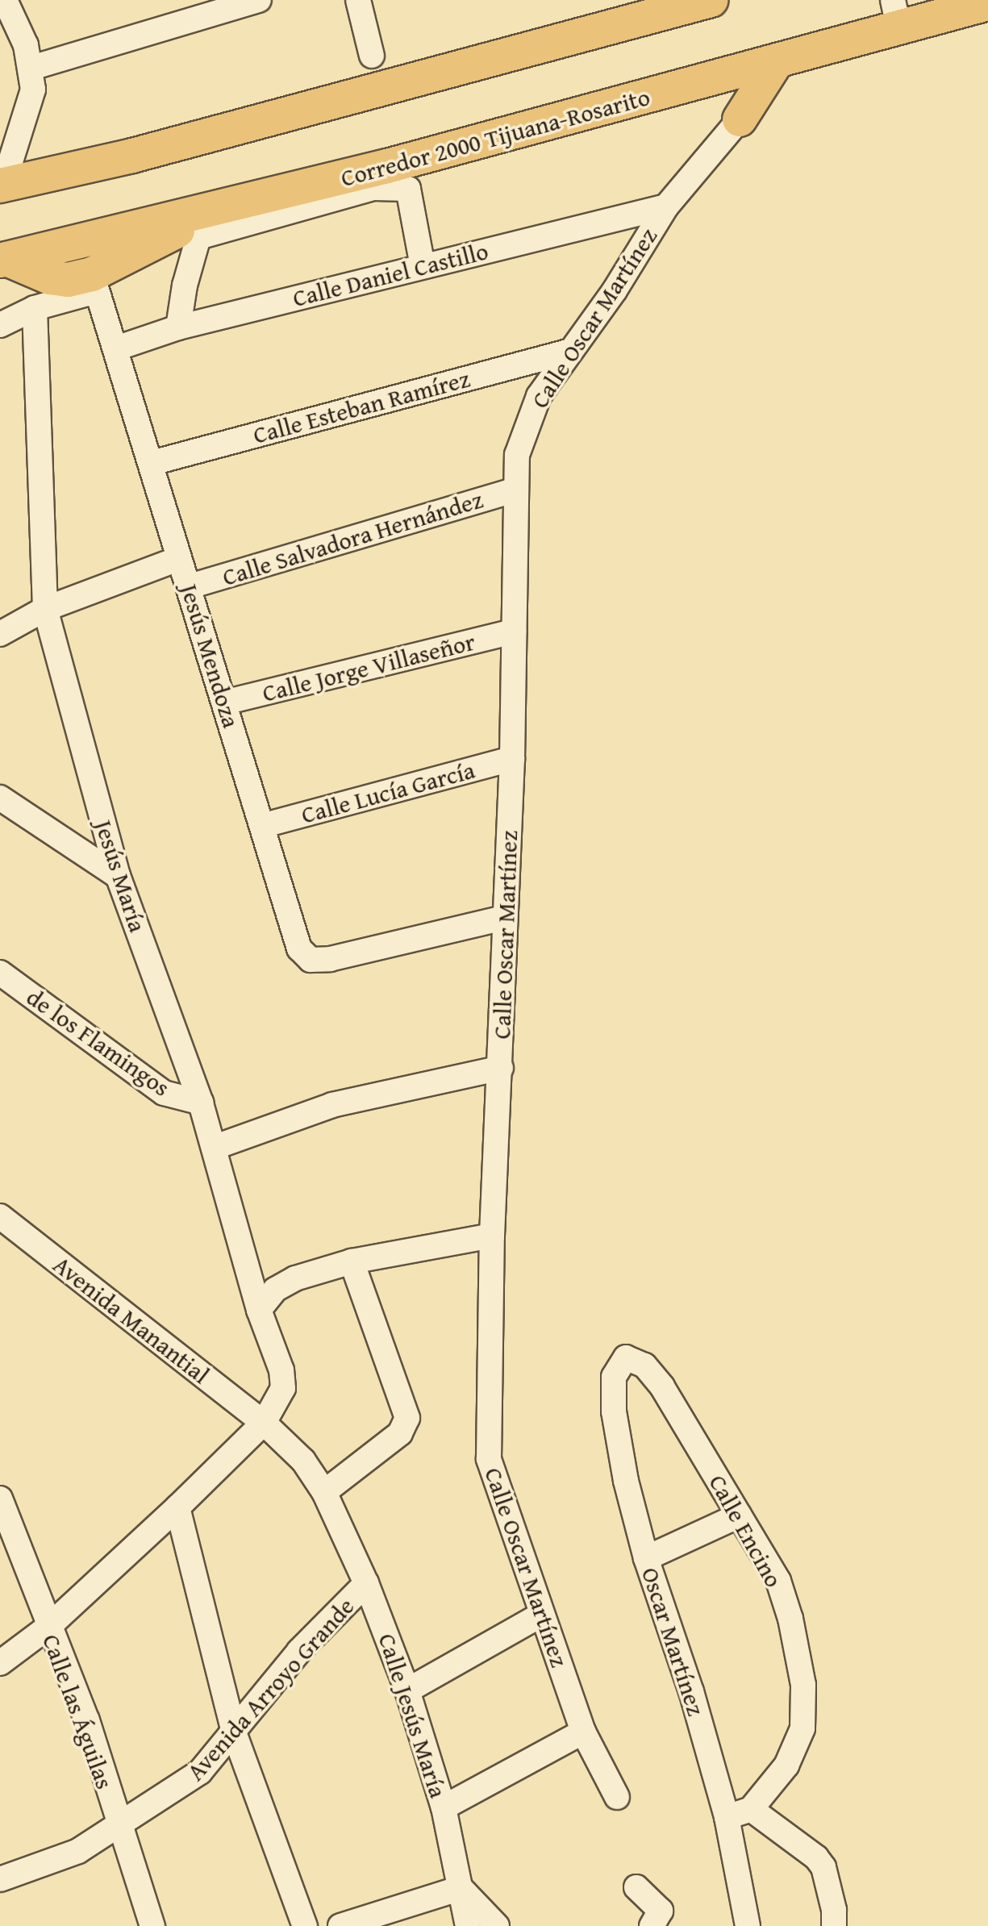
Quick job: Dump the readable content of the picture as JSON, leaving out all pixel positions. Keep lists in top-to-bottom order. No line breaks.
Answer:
{"streets":{"highway":["Corredor 2000 Tijuana-Rosarito"],"street":["Calle Daniel Castillo","Calle Oscar Martínez","Calle Esteban Ramírez","Calle Salvadora Hernández","Jesús Mendoza","Calle Jorge Villaseñor","Calle Lucía García","Jesús María","de los Flamingos","Avenida Manantial","Calle Encino","Oscar Martínez","Avenida Arroyo Grande","Calle las Águilas","Calle Jesús María"]},"crossings":[["Calle Daniel Castillo","Calle Oscar Martínez"],["Calle Daniel Castillo","Jesús Mendoza"],["Calle Oscar Martínez","Calle Esteban Ramírez"],["Calle Oscar Martínez","Calle Salvadora Hernández"],["Calle Oscar Martínez","Jesús Mendoza"],["Calle Oscar Martínez","Calle Jorge Villaseñor"],["Calle Oscar Martínez","Calle Lucía García"],["Calle Esteban Ramírez","Jesús Mendoza"],["Calle Salvadora Hernández","Jesús Mendoza"],["Jesús Mendoza","Calle Jorge Villaseñor"],["Jesús Mendoza","Calle Lucía García"],["Jesús María","de los Flamingos"],["Jesús María","Avenida Manantial"],["Jesús María","Calle las Águilas"],["Jesús María","Calle Jesús María"],["Avenida Manantial","Calle Jesús María"],["Calle Encino","Oscar Martínez"],["Avenida Arroyo Grande","Calle las Águilas"],["Avenida Arroyo Grande","Calle Jesús María"]]}
